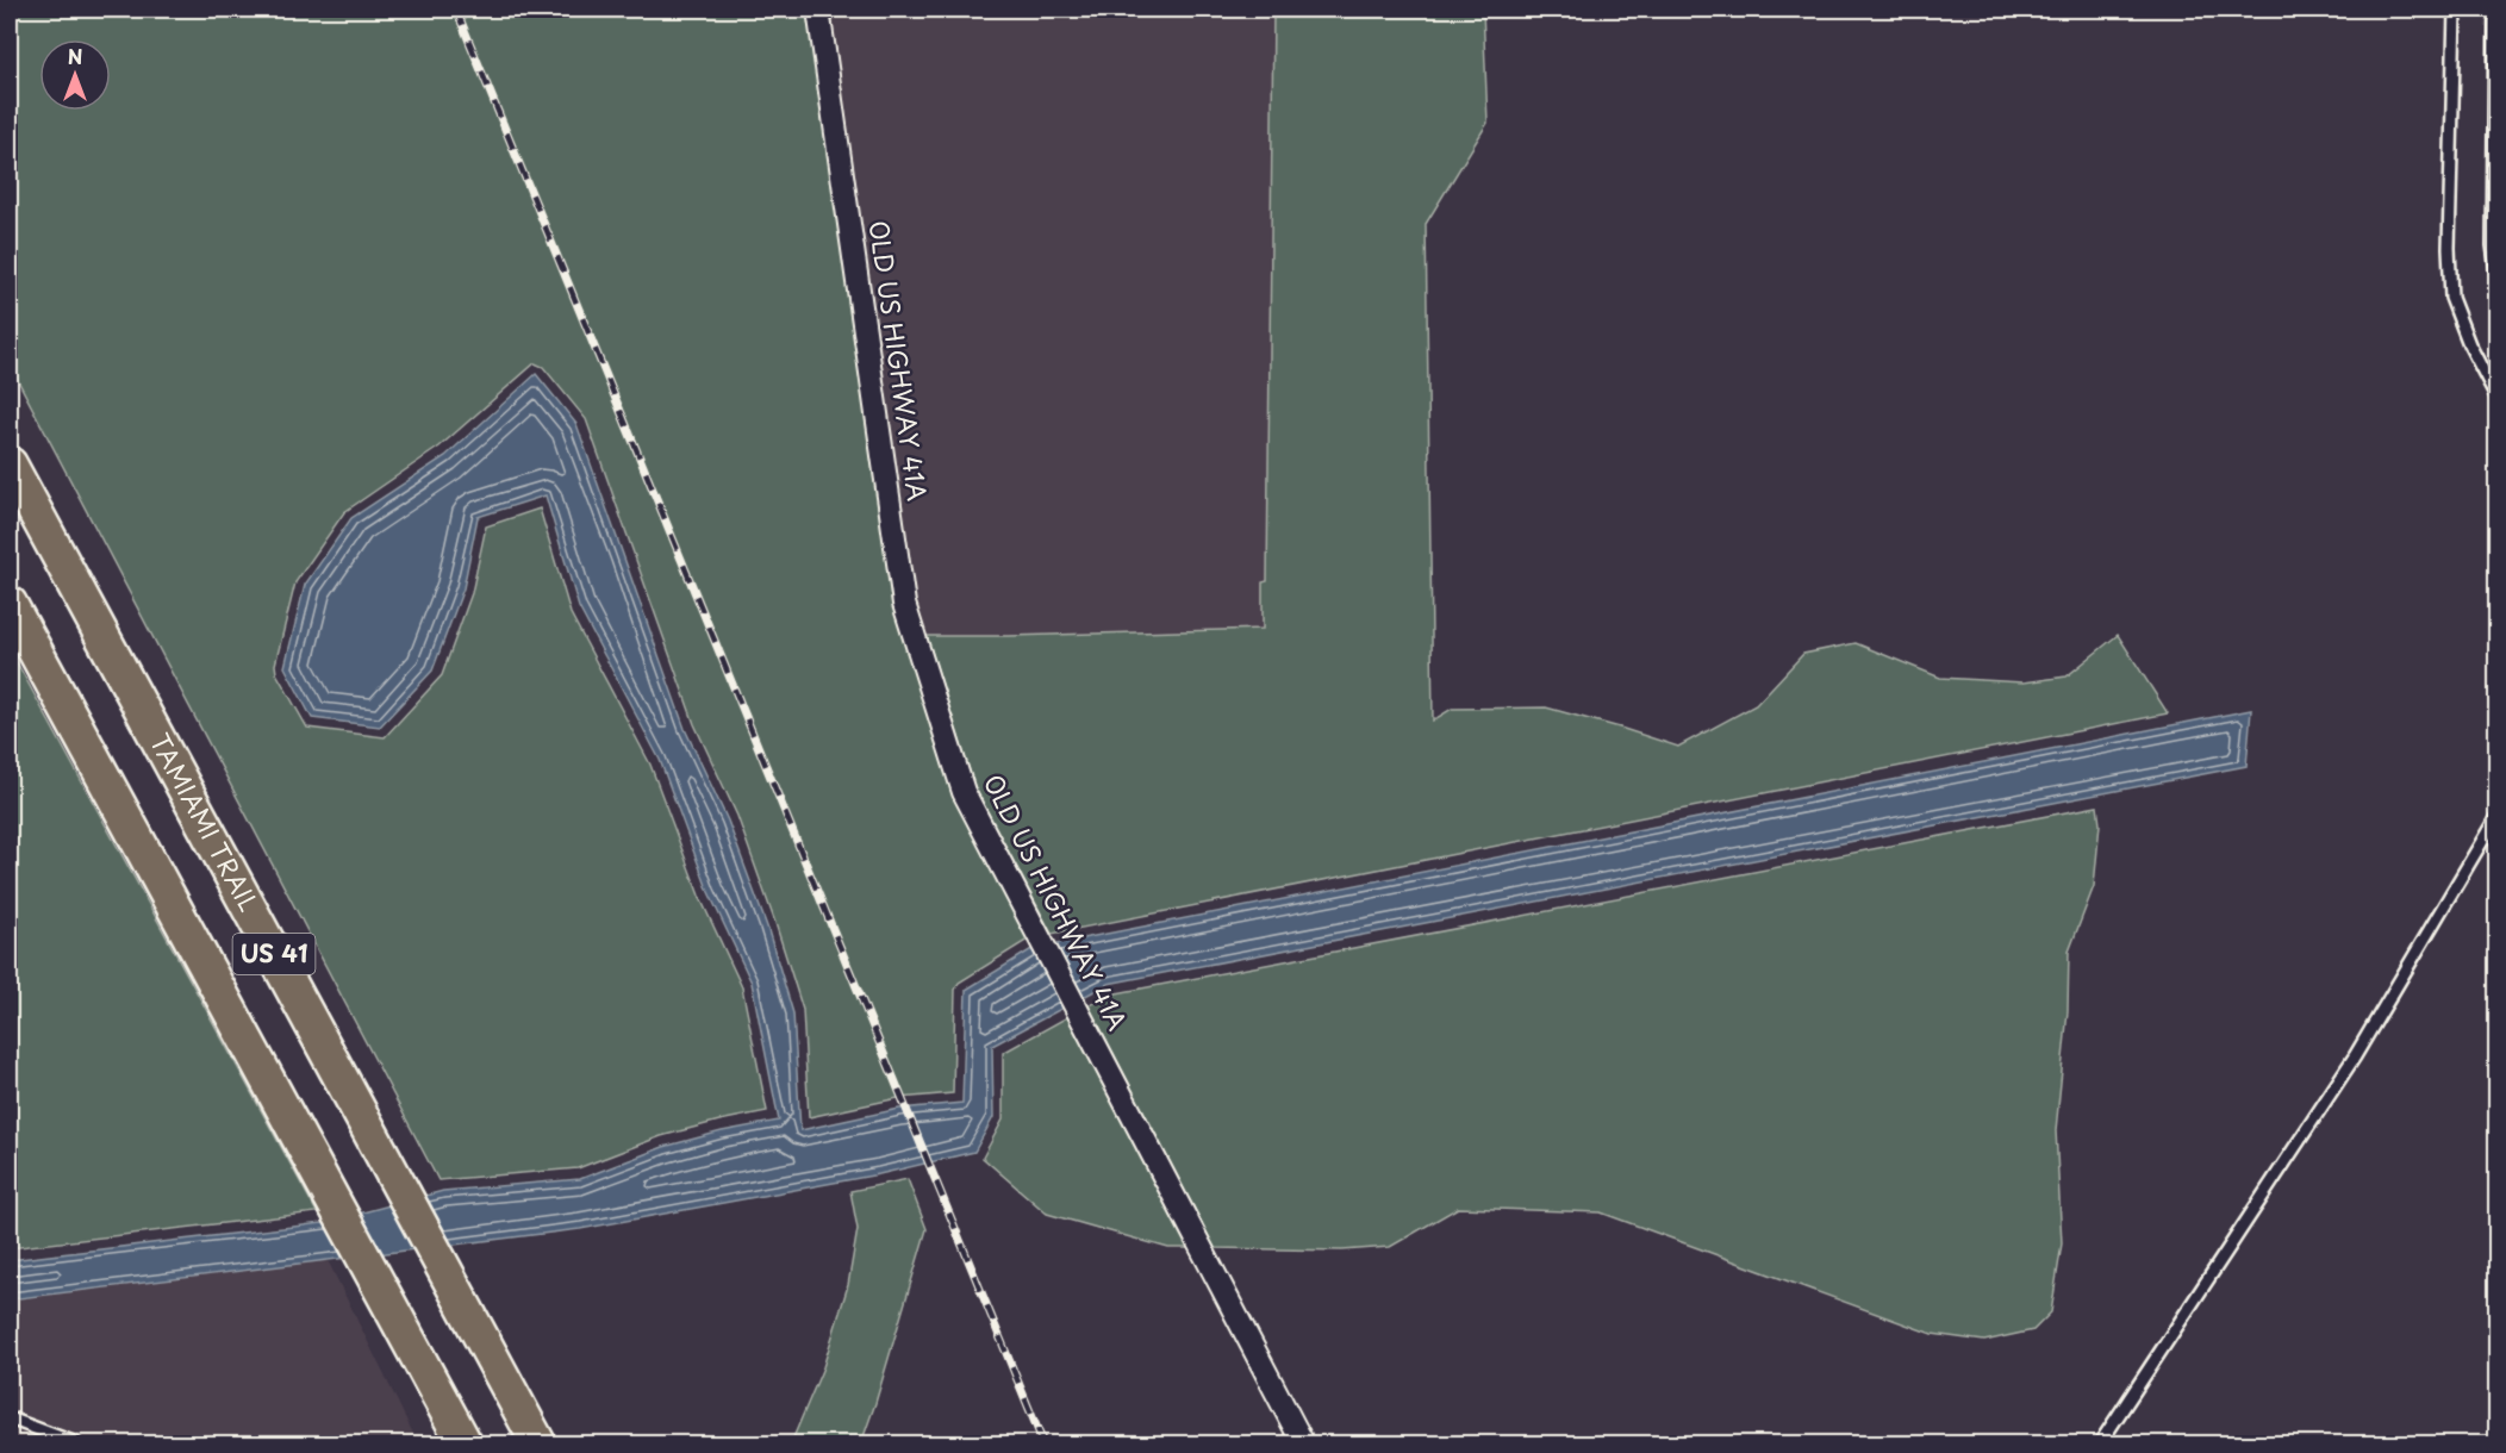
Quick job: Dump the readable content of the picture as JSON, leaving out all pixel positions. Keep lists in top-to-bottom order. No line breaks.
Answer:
{"streets":{"main road":["TAMIAMI TRAIL","US 41"],"street":["OLD US HIGHWAY 41A"]},"north":"top"}
